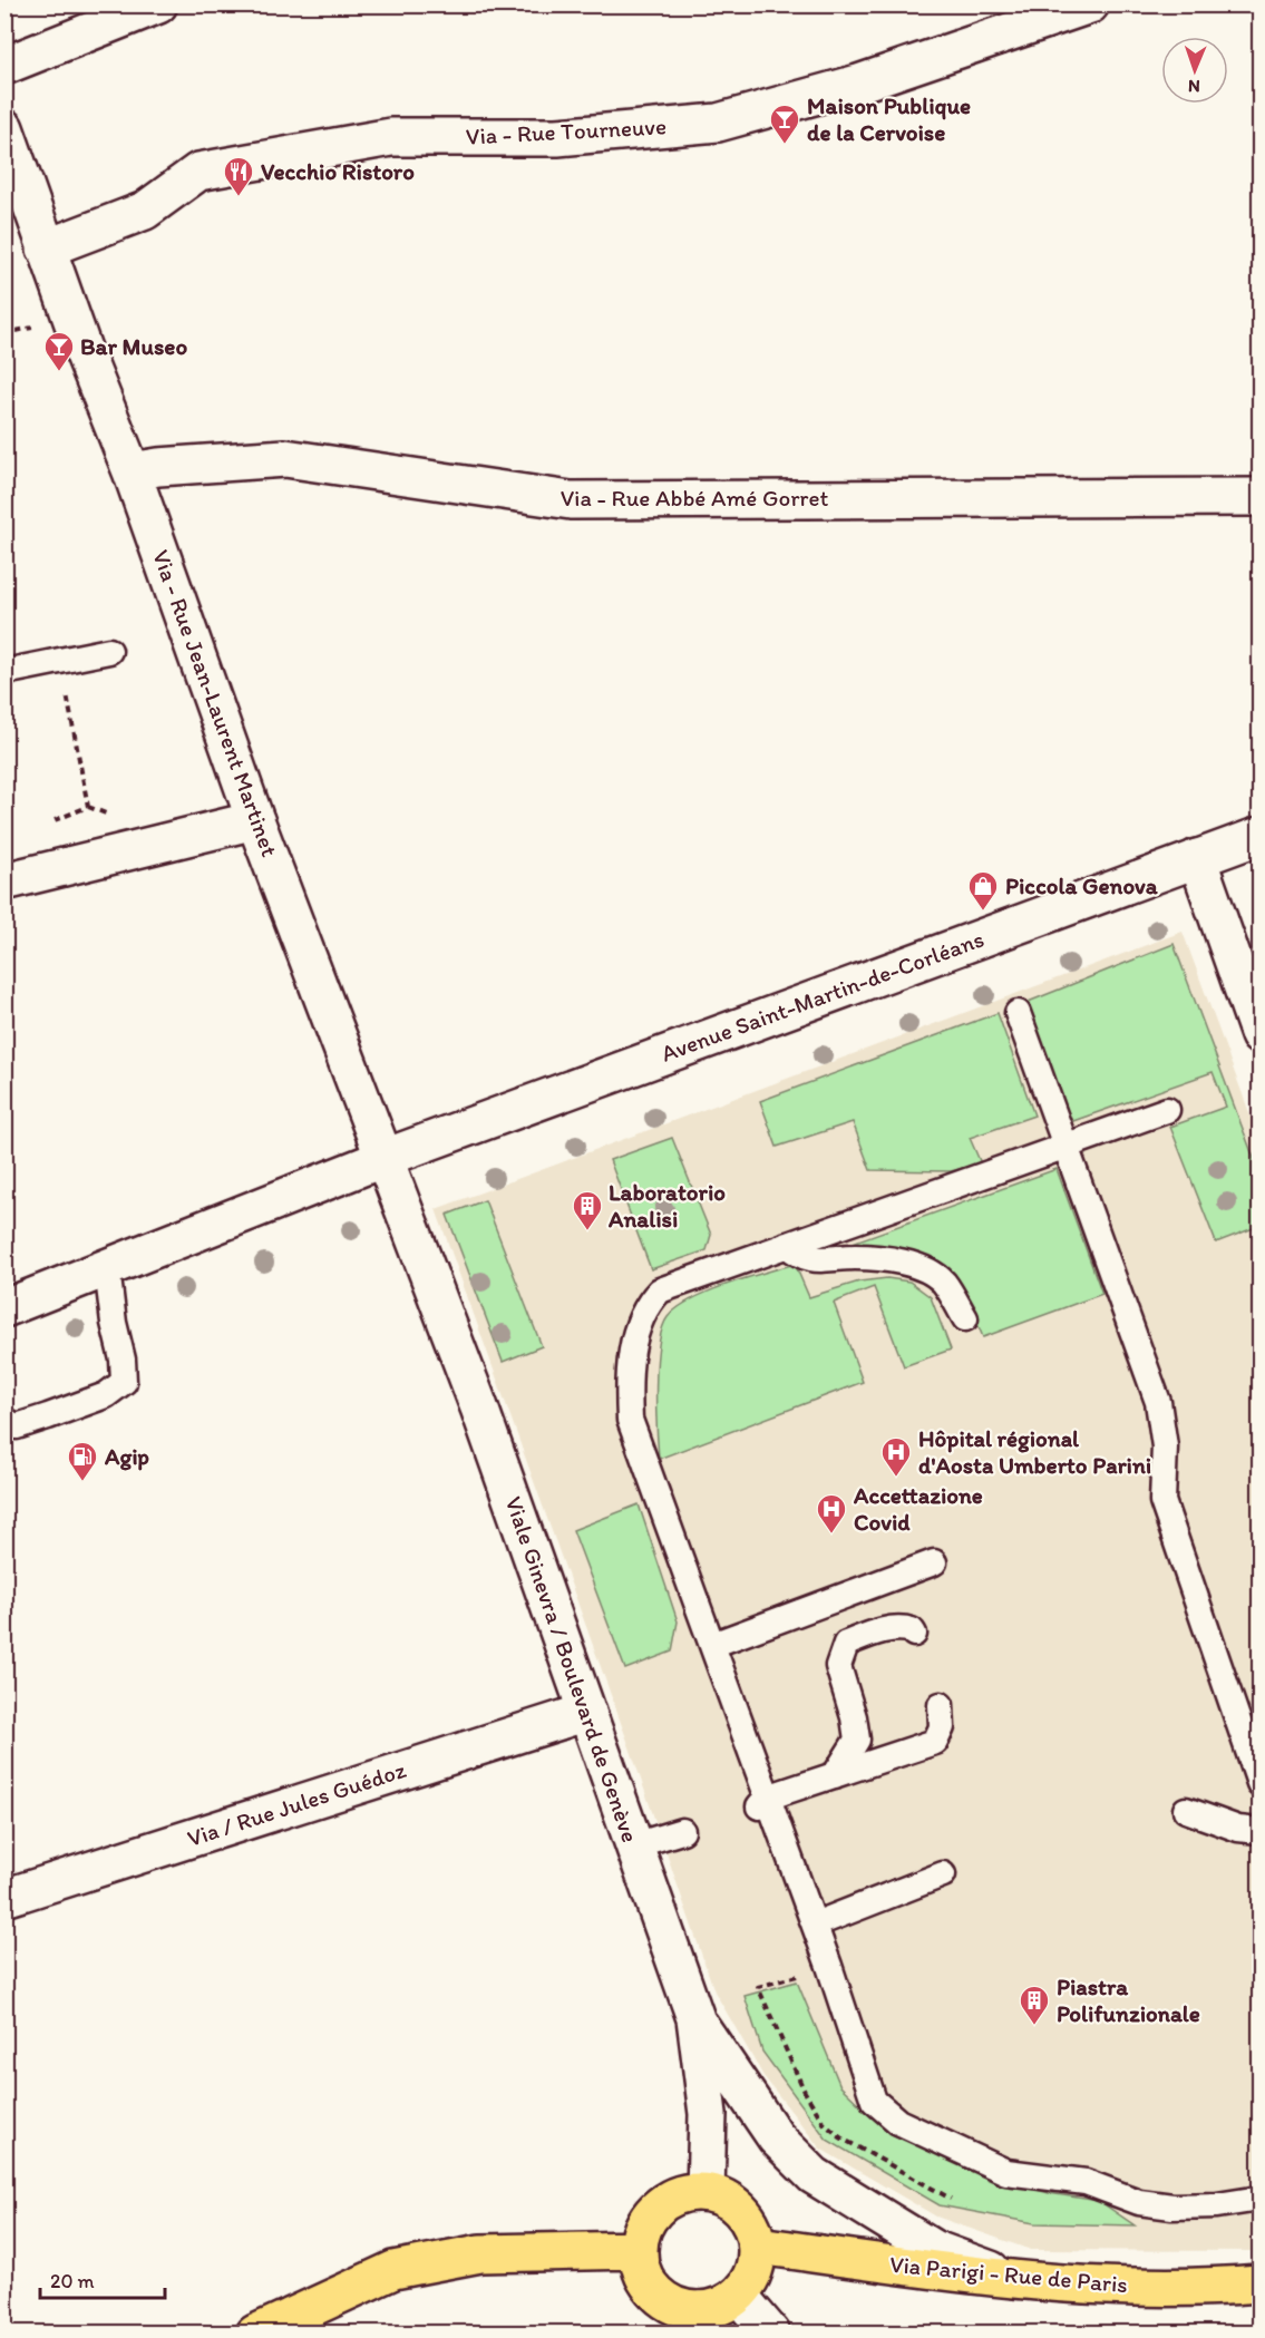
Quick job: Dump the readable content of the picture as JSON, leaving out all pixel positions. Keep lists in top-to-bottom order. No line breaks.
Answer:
{"streets":{"main road":["Via Parigi - Rue de Paris"],"street":["Via - Rue Tourneuve","Via - Rue Abbé Amé Gorret","Via - Rue Jean-Laurent Martinet","Avenue Saint-Martin-de-Corléans","Viale Ginevra / Boulevard de Genève","Via / Rue Jules Guédoz"]},"crossings":[["Via - Rue Tourneuve","Via - Rue Jean-Laurent Martinet"],["Via - Rue Abbé Amé Gorret","Via - Rue Jean-Laurent Martinet"],["Via - Rue Jean-Laurent Martinet","Avenue Saint-Martin-de-Corléans"],["Via - Rue Jean-Laurent Martinet","Viale Ginevra / Boulevard de Genève"],["Avenue Saint-Martin-de-Corléans","Viale Ginevra / Boulevard de Genève"],["Viale Ginevra / Boulevard de Genève","Via / Rue Jules Guédoz"],["Viale Ginevra / Boulevard de Genève","Via Parigi - Rue de Paris"]],"places":{"bar":["Maison Publique de la Cervoise","Bar Museo"],"restaurant":["Vecchio Ristoro"],"shop":["Piccola Genova"],"building":["Laboratorio Analisi","Piastra Polifunzionale"],"hospital":["Hôpital régional d'Aosta Umberto Parini","Accettazione Covid"],"fuel station":["Agip"]},"scale_bar":"20 m","north":"bottom"}
